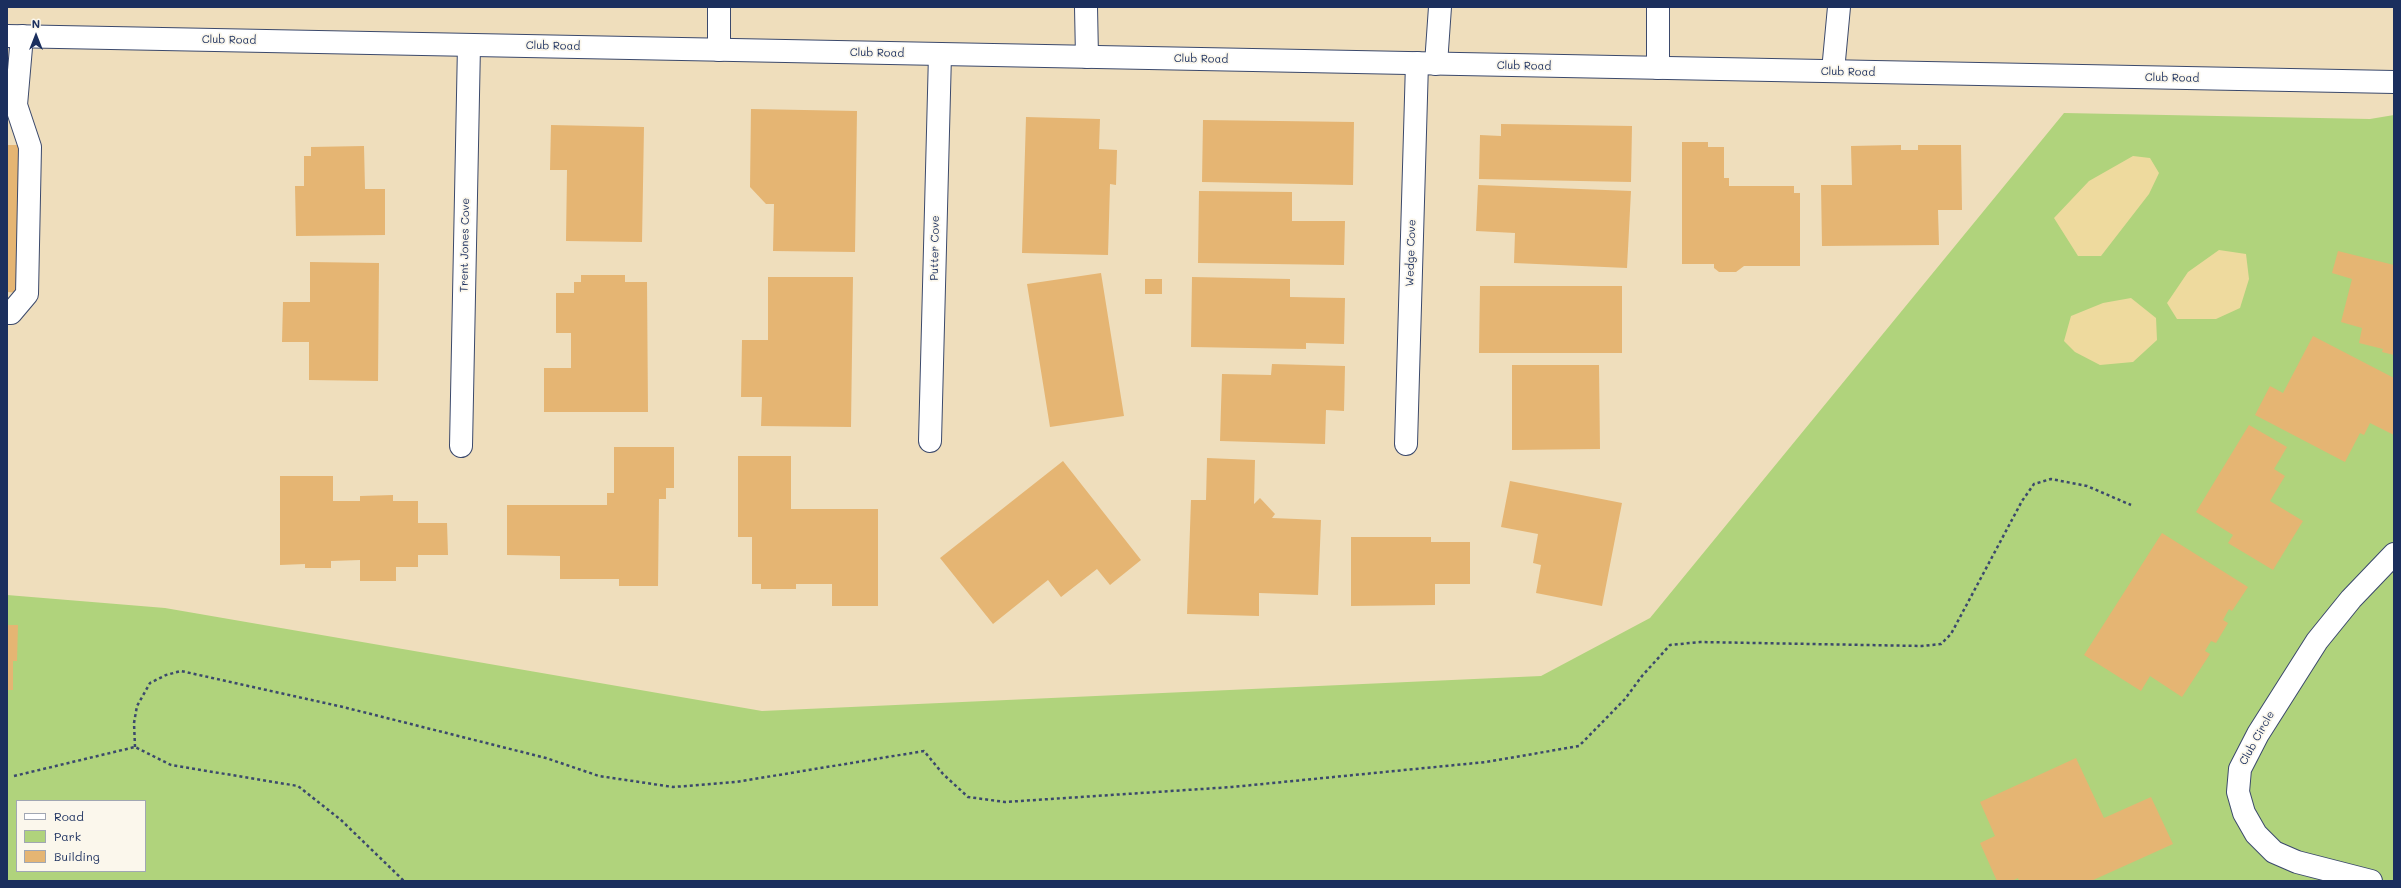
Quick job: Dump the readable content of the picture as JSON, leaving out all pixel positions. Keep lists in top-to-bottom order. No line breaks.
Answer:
{"streets":{"street":["Club Road","Trent Jones Cove","Putter Cove","Wedge Cove","Club Circle"]},"crossings":[["Club Road","Trent Jones Cove"],["Club Road","Putter Cove"],["Club Road","Wedge Cove"]],"legend":["Road","Park","Building"],"north":"top"}
